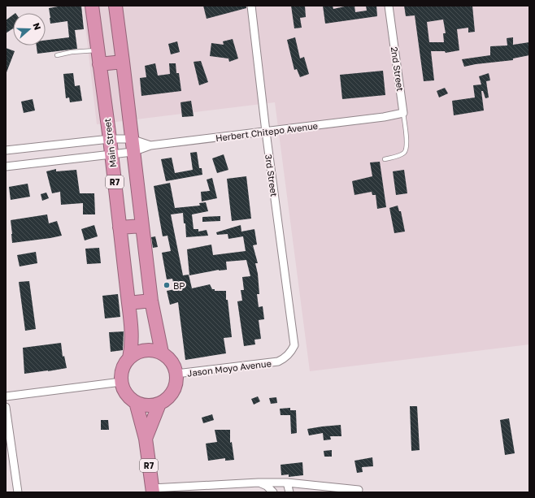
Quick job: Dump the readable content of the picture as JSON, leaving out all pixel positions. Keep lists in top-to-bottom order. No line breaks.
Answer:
{"streets":{"highway":["Main Street","R7"],"street":["2nd Street","Herbert Chitepo Avenue","3rd Street","Jason Moyo Avenue"]},"crossings":[["2nd Street","Herbert Chitepo Avenue"],["Herbert Chitepo Avenue","Main Street"],["Herbert Chitepo Avenue","3rd Street"],["Herbert Chitepo Avenue","R7"],["Main Street","R7"],["Main Street","Jason Moyo Avenue"],["3rd Street","Jason Moyo Avenue"],["R7","Jason Moyo Avenue"]],"places":["BP"],"north":"right"}
